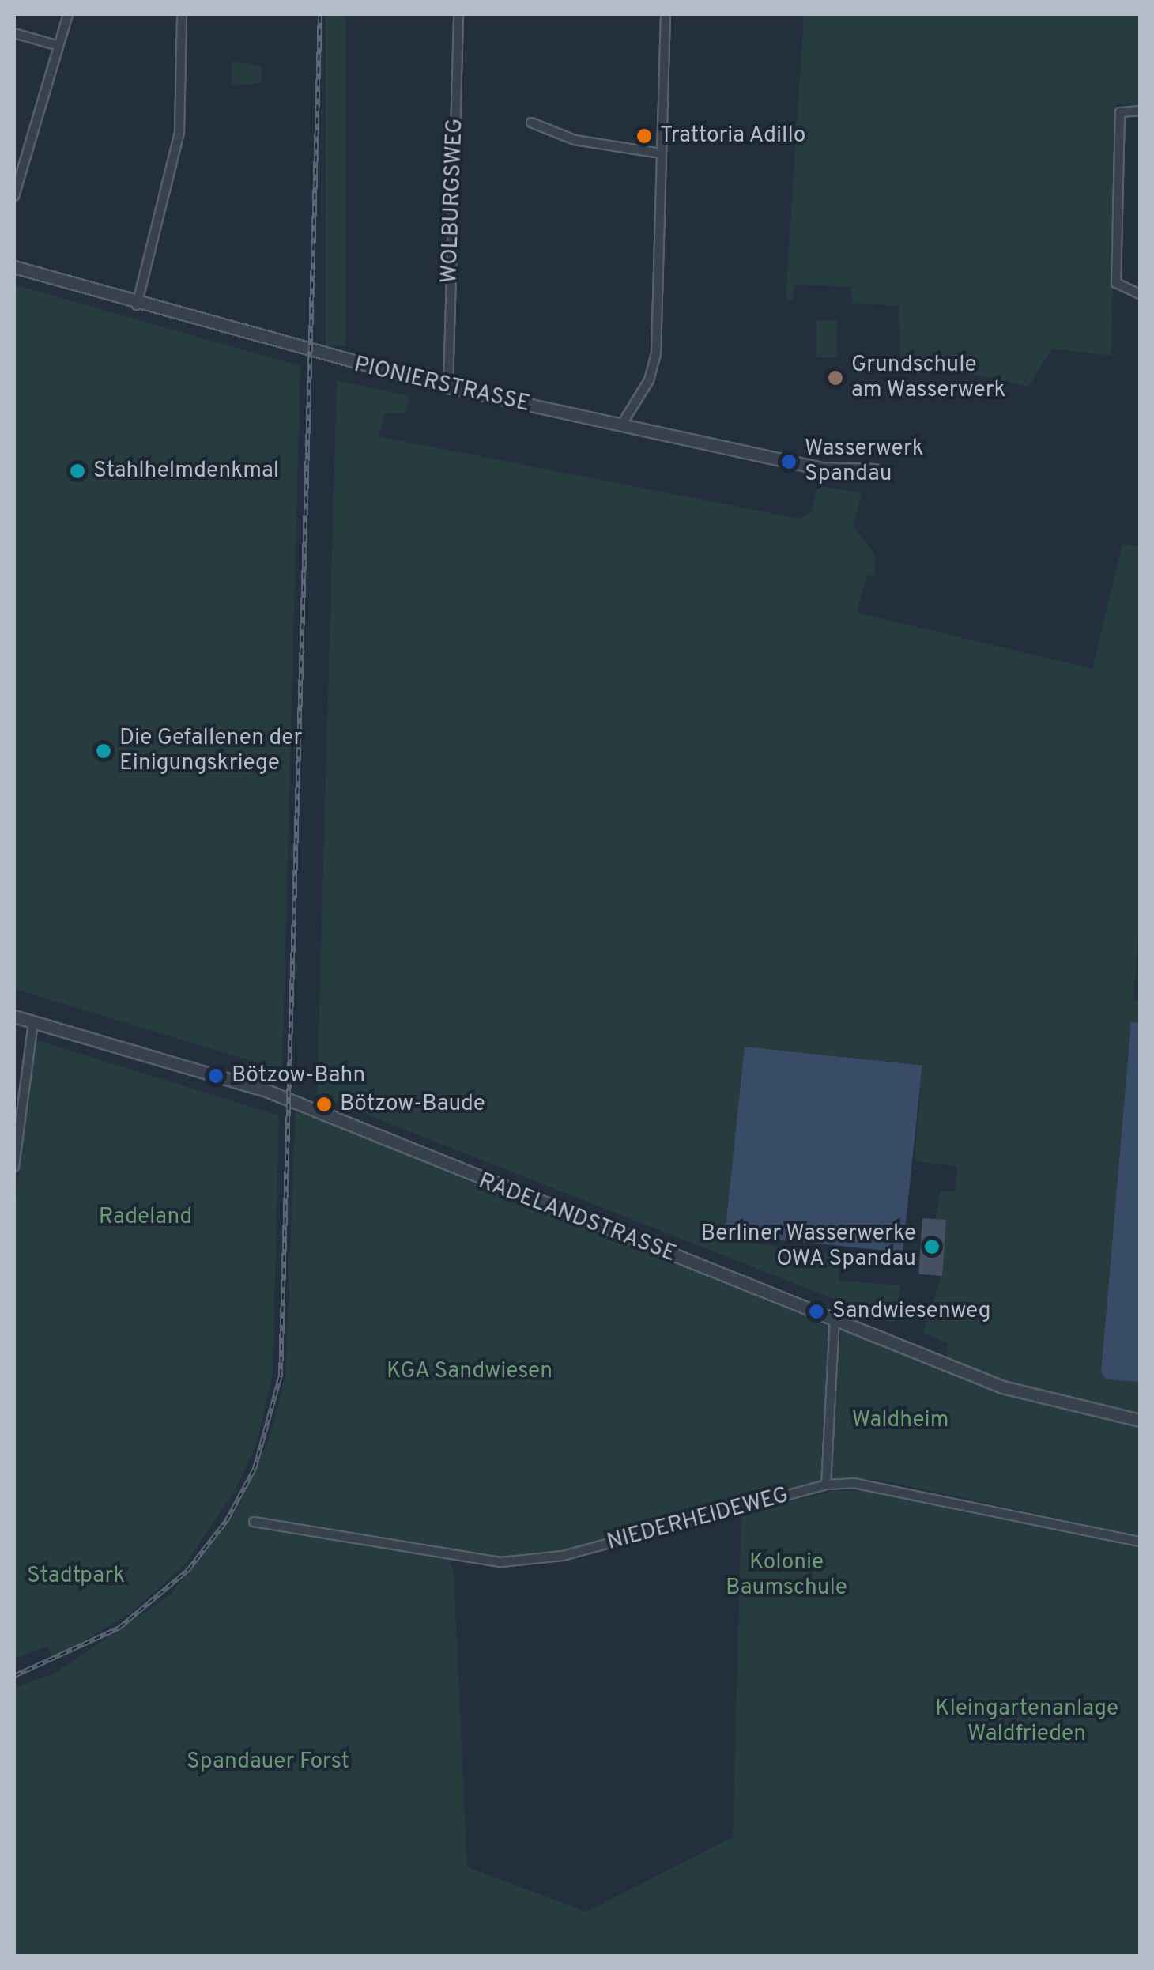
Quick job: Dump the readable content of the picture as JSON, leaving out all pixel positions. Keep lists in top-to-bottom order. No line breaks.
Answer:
{"streets":{"street":["WOLBURGSWEG","PIONIERSTRASSE","RADELANDSTRASSE","NIEDERHEIDEWEG"]},"crossings":[["WOLBURGSWEG","PIONIERSTRASSE"]],"parks":["Radeland","KGA Sandwiesen","Waldheim","Kolonie Baumschule","Stadtpark","Kleingartenanlage Waldfrieden","Spandauer Forst"],"places":["Trattoria Adillo","Grundschule am Wasserwerk","Wasserwerk Spandau","Stahlhelmdenkmal","Die Gefallenen der Einigungskriege","Bötzow-Bahn","Bötzow-Baude","Berliner Wasserwerke OWA Spandau","Sandwiesenweg"]}
